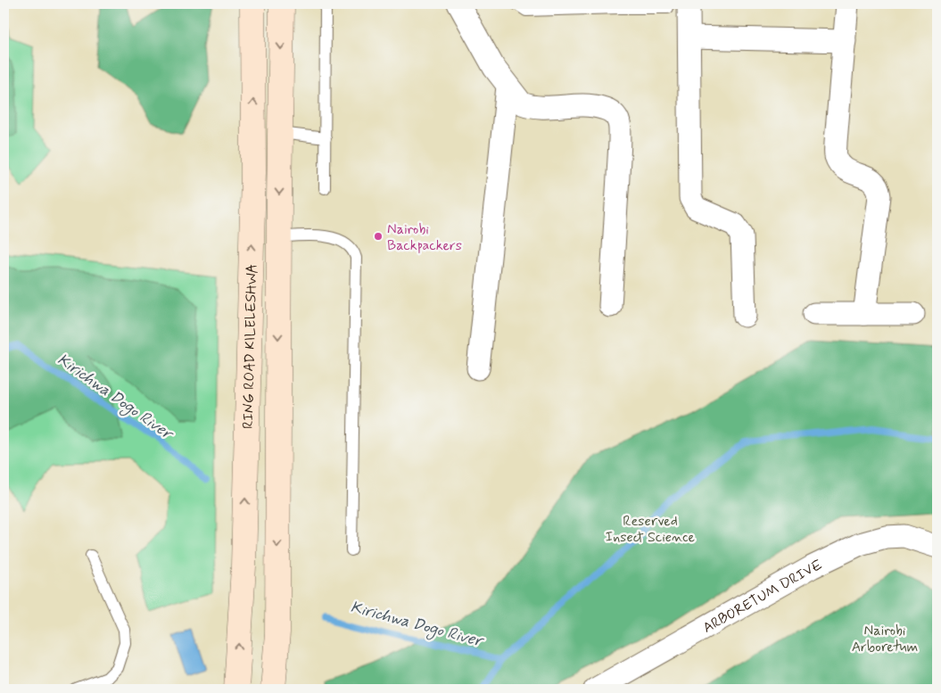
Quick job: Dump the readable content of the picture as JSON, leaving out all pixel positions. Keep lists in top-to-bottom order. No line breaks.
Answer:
{"streets":{"main road":["RING ROAD KILELESHWA"],"street":["ARBORETUM DRIVE"]},"water":["Kirichwa Dogo River"],"parks":["Reserved Insect Science","Nairobi Arboretum"],"places":["Nairobi Backpackers"]}
